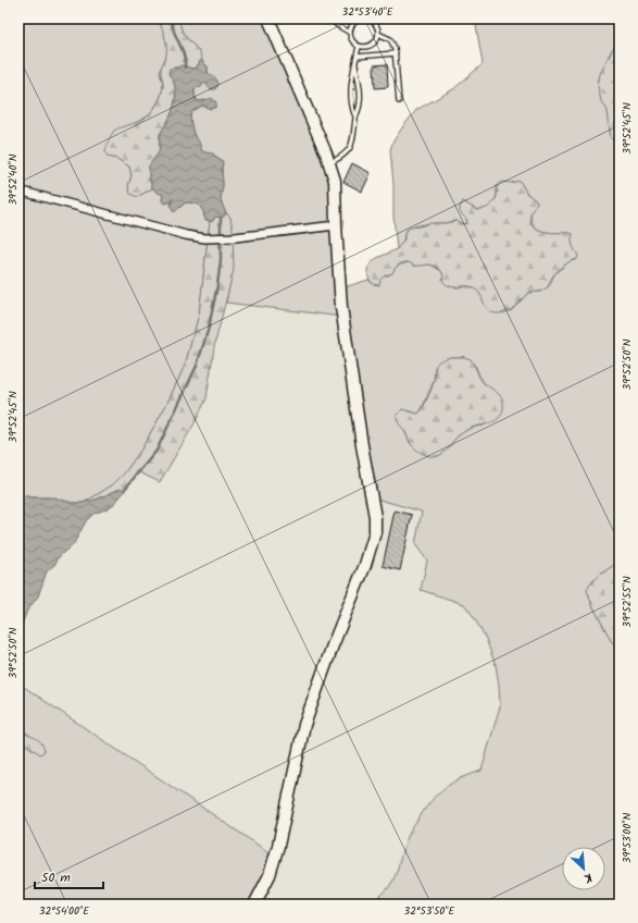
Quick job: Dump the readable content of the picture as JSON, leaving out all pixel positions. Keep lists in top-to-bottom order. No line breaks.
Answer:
{"scale_bar":"50 m","north":"bottom right","coordinates":["32°53'40\"E","39°52'45\"N","39°52'40\"N","39°52'50\"N","39°52'55\"N","39°53'00\"N","32°54'00\"E","32°53'50\"E"]}
